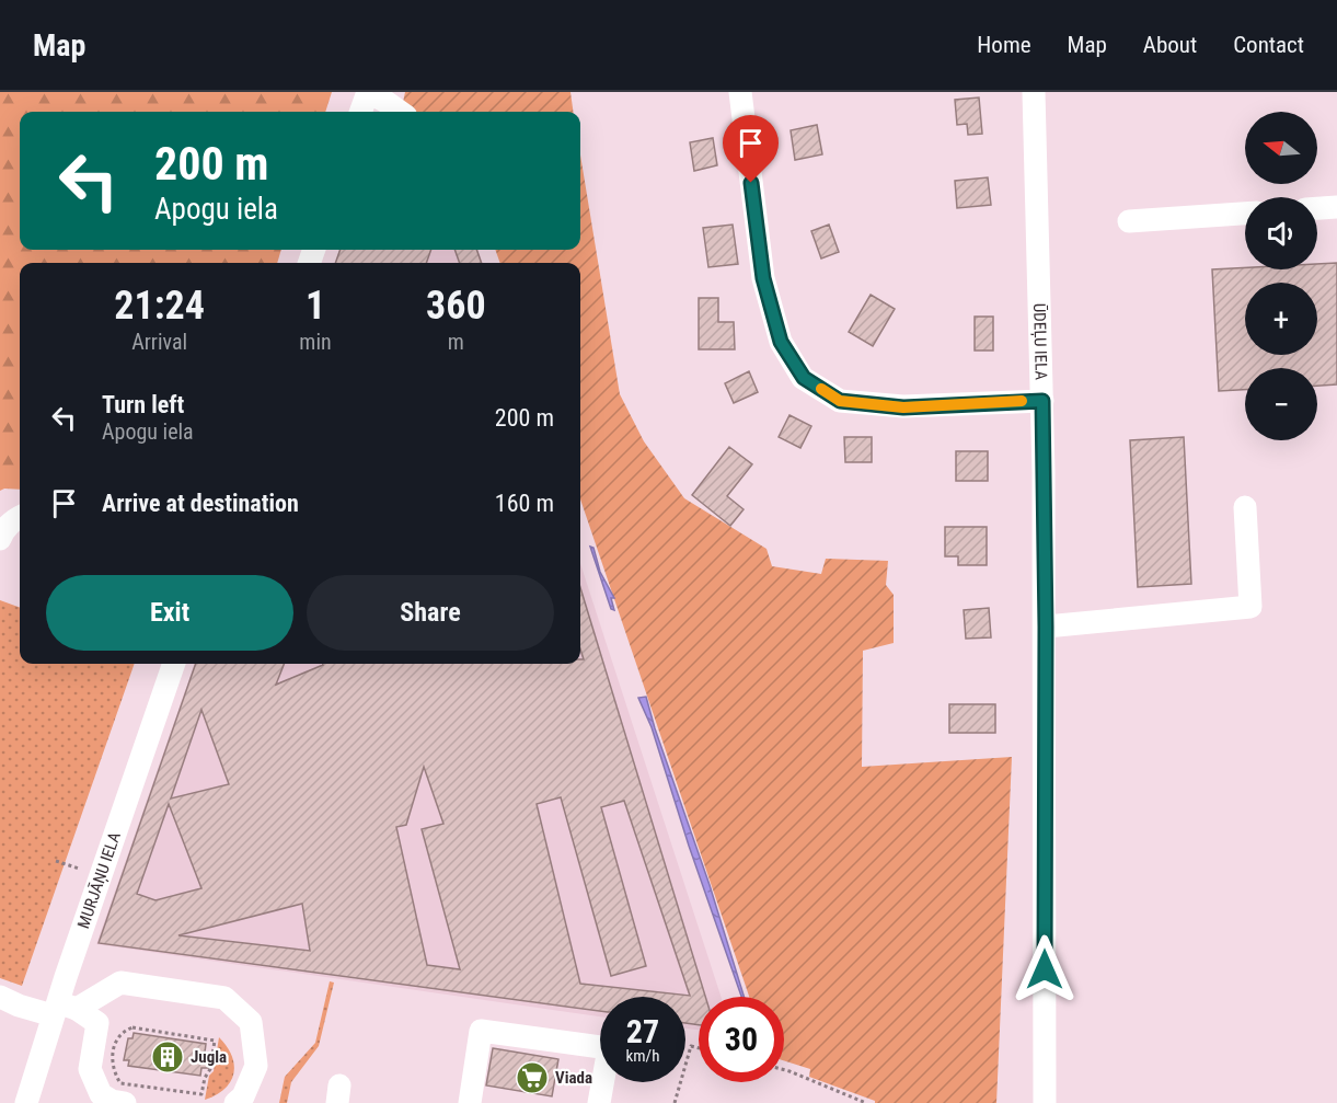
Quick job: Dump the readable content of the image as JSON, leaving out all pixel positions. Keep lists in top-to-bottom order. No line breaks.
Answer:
{"streets":{"street":["ŪDEĻU IELA","MURJĀŅU IELA"]},"places":{"building":["Jugla"],"supermarket":["Viada"]},"north":"left","page":{"header":"Map","nav":["Home","Map","About","Contact"],"map_buttons":["+","−"],"turn":["200 m","Apogu iela"],"eta":["21:24","Arrival","1","min","360","m"],"list":[{"name":"Turn left","note":"Apogu iela","value":"200 m"},{"name":"Arrive at destination","value":"160 m"}],"buttons":["Exit","Share"],"speed":"27 km/h","limit":"30"}}
